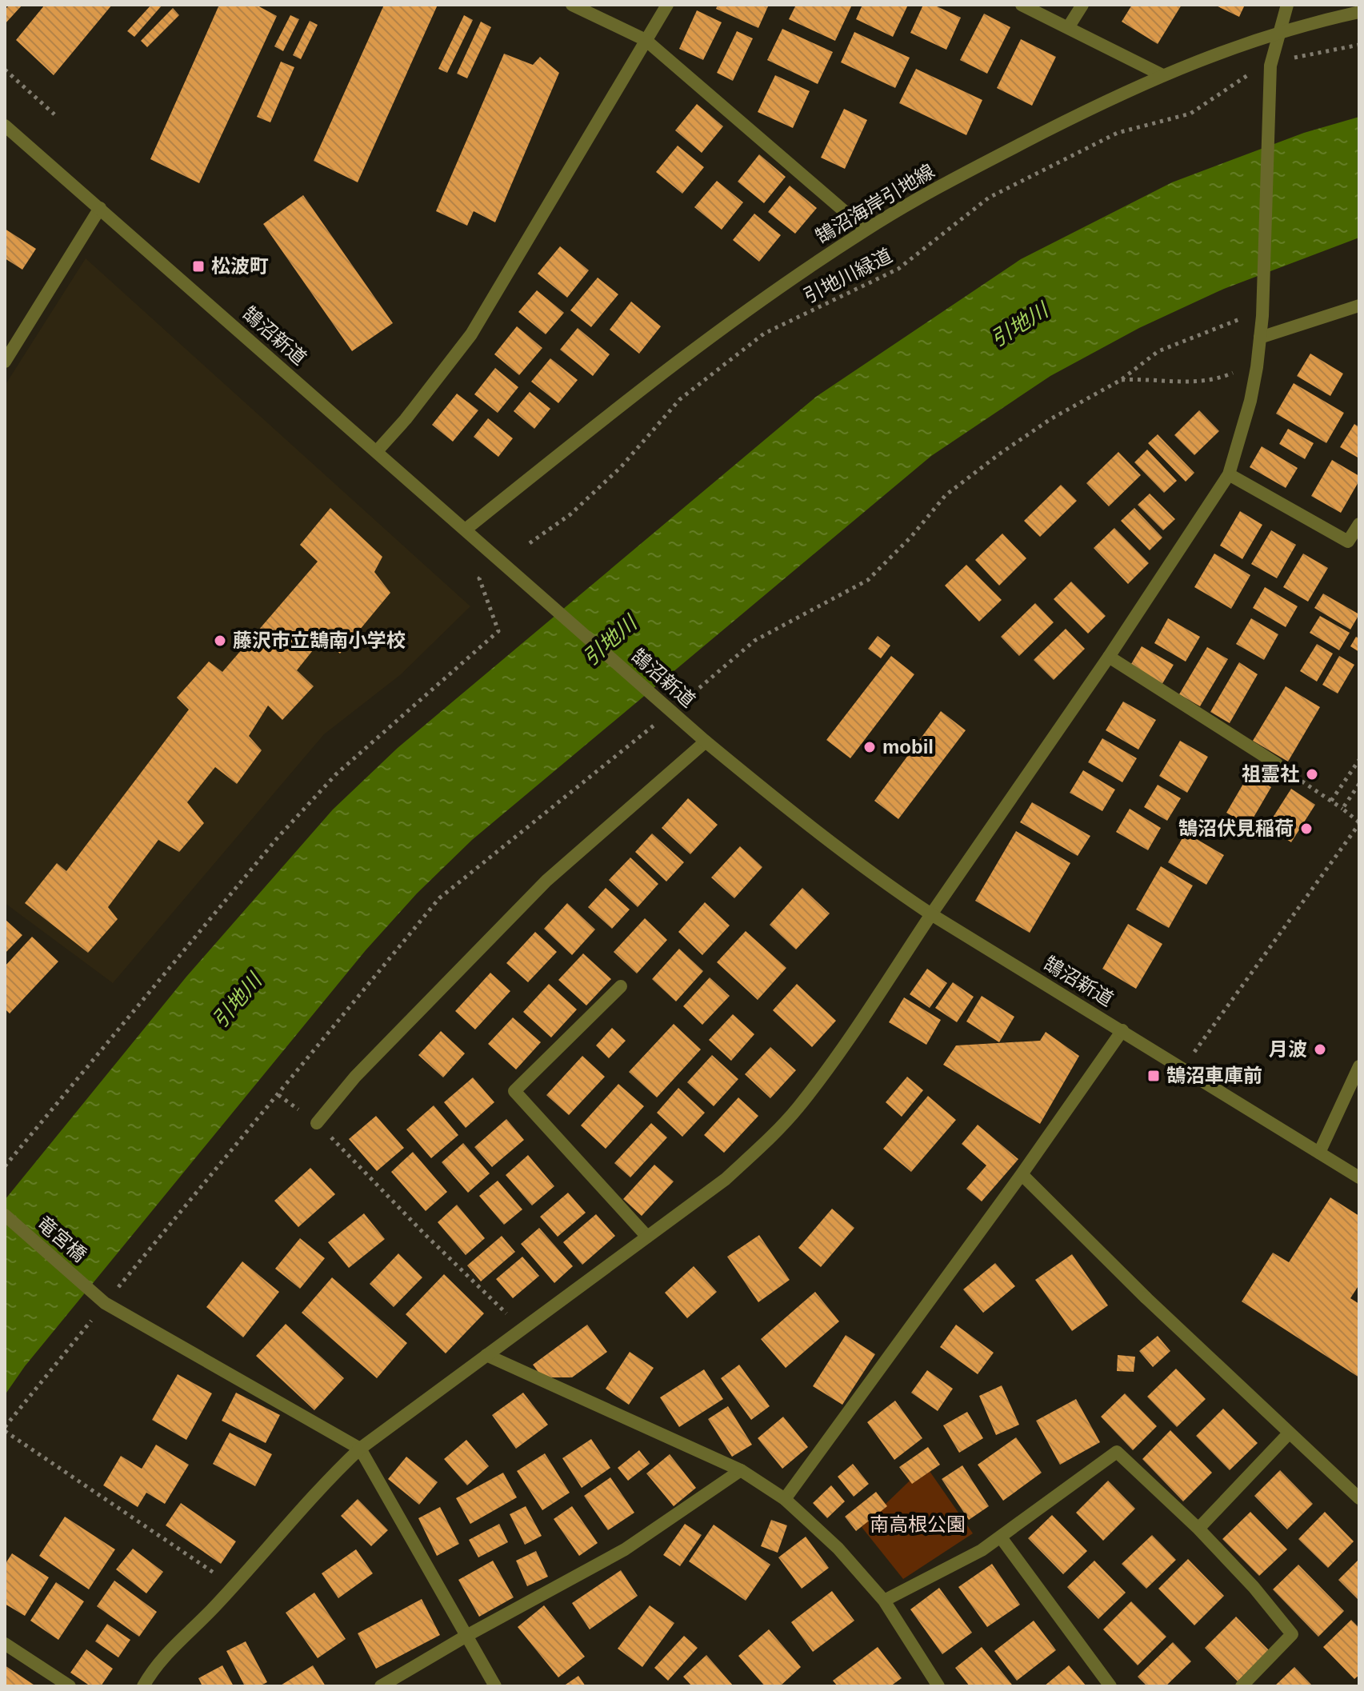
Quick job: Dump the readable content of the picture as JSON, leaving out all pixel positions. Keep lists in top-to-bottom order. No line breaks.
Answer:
{"streets":{"street":["鵠沼海岸引地線","鵠沼新道","竜宮橋"],"path":["引地川緑道"]},"crossings":[["鵠沼海岸引地線","鵠沼新道"]],"water":["引地川"],"parks":["南高根公園"],"places":{"transit":["松波町","鵠沼車庫前"],"other":["藤沢市立鵠南小学校","mobil","祖霊社","鵠沼伏見稲荷","月波"]}}
